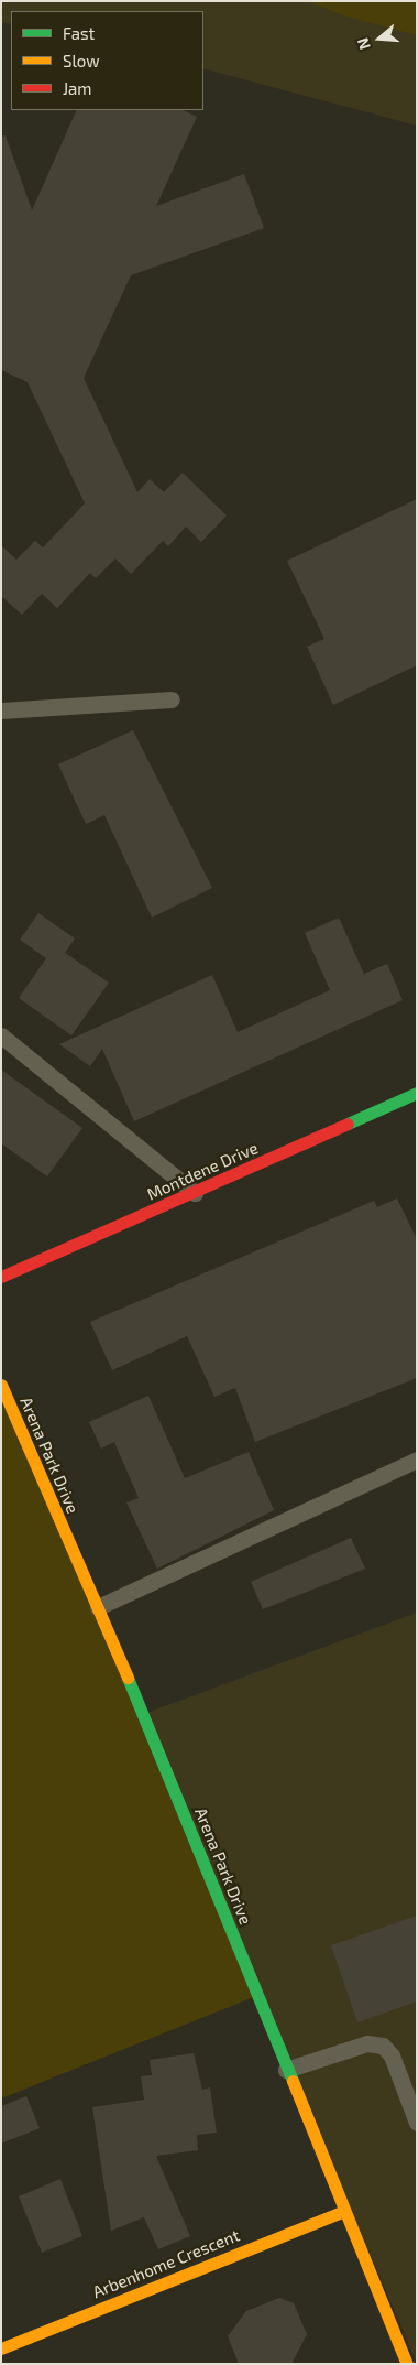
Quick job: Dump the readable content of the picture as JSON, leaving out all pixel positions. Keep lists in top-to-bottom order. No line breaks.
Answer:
{"streets":{"street":["Montdene Drive","Arena Park Drive","Arbenhome Crescent"]},"crossings":[["Arena Park Drive","Arbenhome Crescent"]],"legend":["Fast","Slow","Jam"],"north":"left"}
